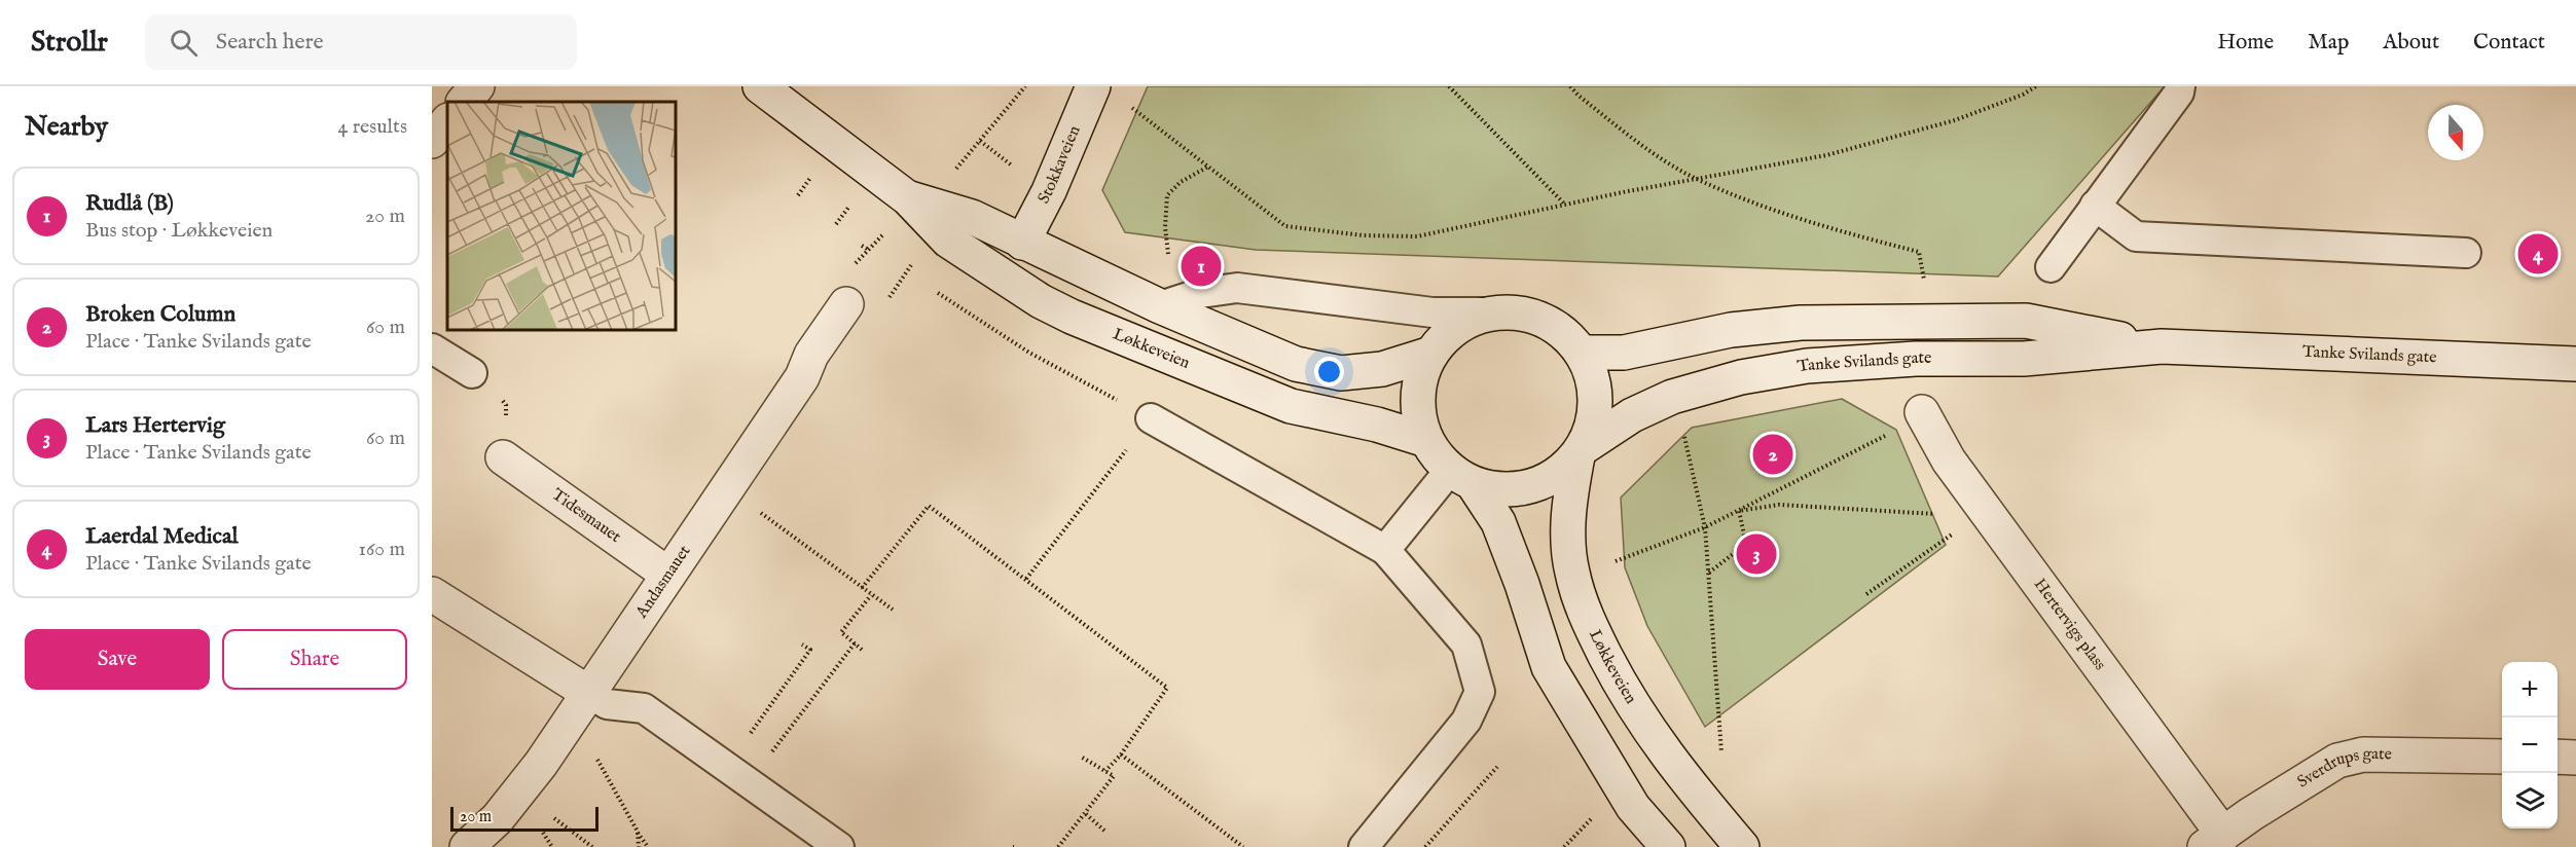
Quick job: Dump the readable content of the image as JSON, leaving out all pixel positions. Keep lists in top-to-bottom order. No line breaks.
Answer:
{"streets":{"main road":["Stokkaveien","Løkkeveien","Tanke Svilands gate","Tidesmauet","Andasmauet","Hertervigs plass","Sverdrups gate"]},"crossings":[["Stokkaveien","Løkkeveien"],["Løkkeveien","Tanke Svilands gate"],["Tidesmauet","Andasmauet"],["Hertervigs plass","Sverdrups gate"]],"scale_bar":"20 m","north":"bottom","page":{"header":"Strollr","search":"Search here","nav":["Home","Map","About","Contact"],"heading":["Nearby","4 results"],"list":[{"mark":"1","name":"Rudlå (B)","note":"Bus stop · Løkkeveien","value":"20 m"},{"mark":"2","name":"Broken Column","note":"Place · Tanke Svilands gate","value":"60 m"},{"mark":"3","name":"Lars Hertervig","note":"Place · Tanke Svilands gate","value":"60 m"},{"mark":"4","name":"Laerdal Medical","note":"Place · Tanke Svilands gate","value":"160 m"}],"pins":["4","1","2","3"],"buttons":["Save","Share"],"map_buttons":["+","−"],"scale":"20 m"}}
